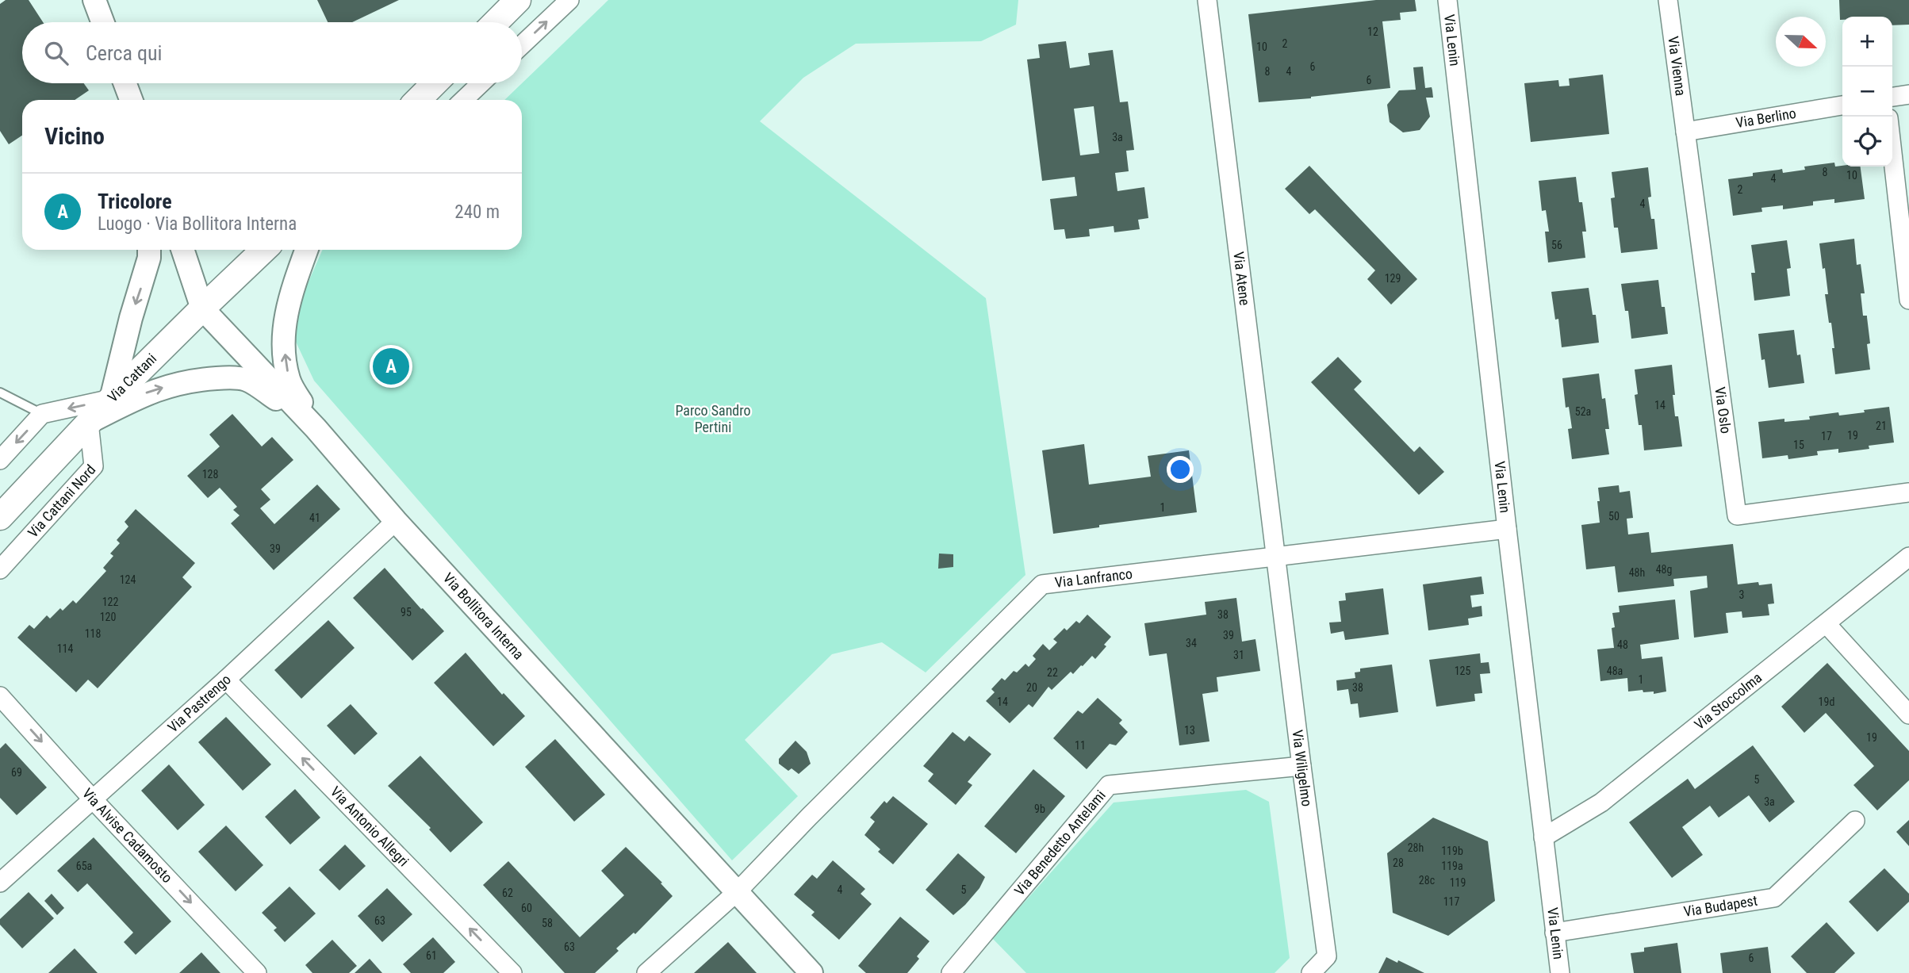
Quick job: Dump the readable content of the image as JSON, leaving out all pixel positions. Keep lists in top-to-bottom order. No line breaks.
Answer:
{"streets":{"main road":["Via Cattani"],"street":["Via Lenin","Via Vienna","Via Berlino","Via Atene","Via Oslo","Via Cattani Nord","Via Lanfranco","Via Bollitora Interna","Via Stoccolma","Via Pastrengo","Via Wiligelmo","Via Antonio Allegri","Via Alvise Cadamosto","Via Benedetto Antelami","Via Budapest"]},"crossings":[["Via Lenin","Via Lanfranco"],["Via Lenin","Via Stoccolma"],["Via Lenin","Via Budapest"],["Via Vienna","Via Berlino"],["Via Vienna","Via Oslo"],["Via Berlino","Via Oslo"],["Via Atene","Via Lanfranco"],["Via Atene","Via Wiligelmo"],["Via Cattani","Via Cattani Nord"],["Via Cattani","Via Bollitora Interna"],["Via Lanfranco","Via Bollitora Interna"],["Via Lanfranco","Via Wiligelmo"],["Via Bollitora Interna","Via Pastrengo"],["Via Pastrengo","Via Antonio Allegri"],["Via Pastrengo","Via Alvise Cadamosto"],["Via Wiligelmo","Via Benedetto Antelami"]],"one_way":["Via Antonio Allegri","Via Alvise Cadamosto"],"parks":["Parco Sandro Pertini"],"house_numbers":["12","2","10","6","8","4","6","3a","8","10","4","2","4","56","129","14","52a","21","19","17","15","128","1","50","41","39","48g","48h","124","3","122","95","38","120","118","39","34","48","114","31","125","48a","22","1","20","38","14","19d","13","19","11","69","5","3a","9b","28h","119b","28","65a","119a","28c","119","4","5","62","117","60","63","58","63","61","6"],"north":"right","page":{"map_buttons":["+","−"],"search":"Cerca qui","heading":"Vicino","list":[{"mark":"A","name":"Tricolore","note":"Luogo · Via Bollitora Interna","value":"240 m"}],"pins":"A"}}
